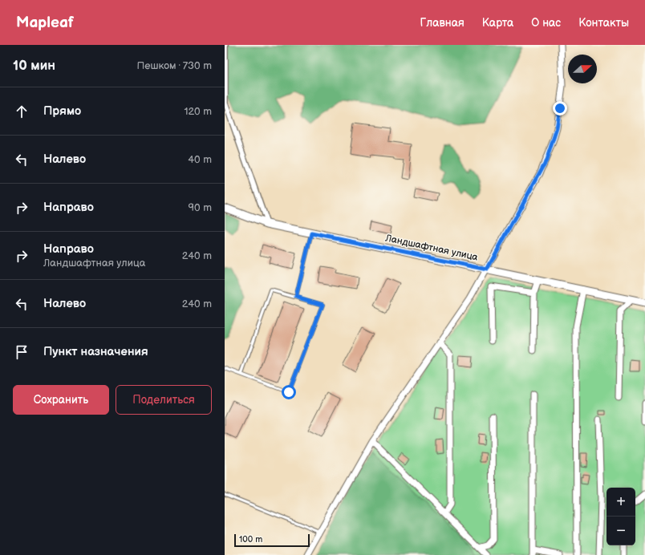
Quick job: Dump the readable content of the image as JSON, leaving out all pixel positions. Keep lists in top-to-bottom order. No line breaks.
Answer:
{"streets":{"street":["Ландшафтная улица"]},"scale_bar":"100 m","north":"right","page":{"header":"Mapleaf","nav":["Главная","Карта","О нас","Контакты"],"heading":["10 мин","Пешком · 730 m"],"list":[["Прямо","120 m"],["Налево","40 m"],["Направо","90 m"],["Направо","Ландшафтная улица","240 m"],["Налево","240 m"],"Пункт назначения"],"buttons":["Сохранить","Поделиться"],"map_buttons":["+","−"],"scale":"100 m"}}
